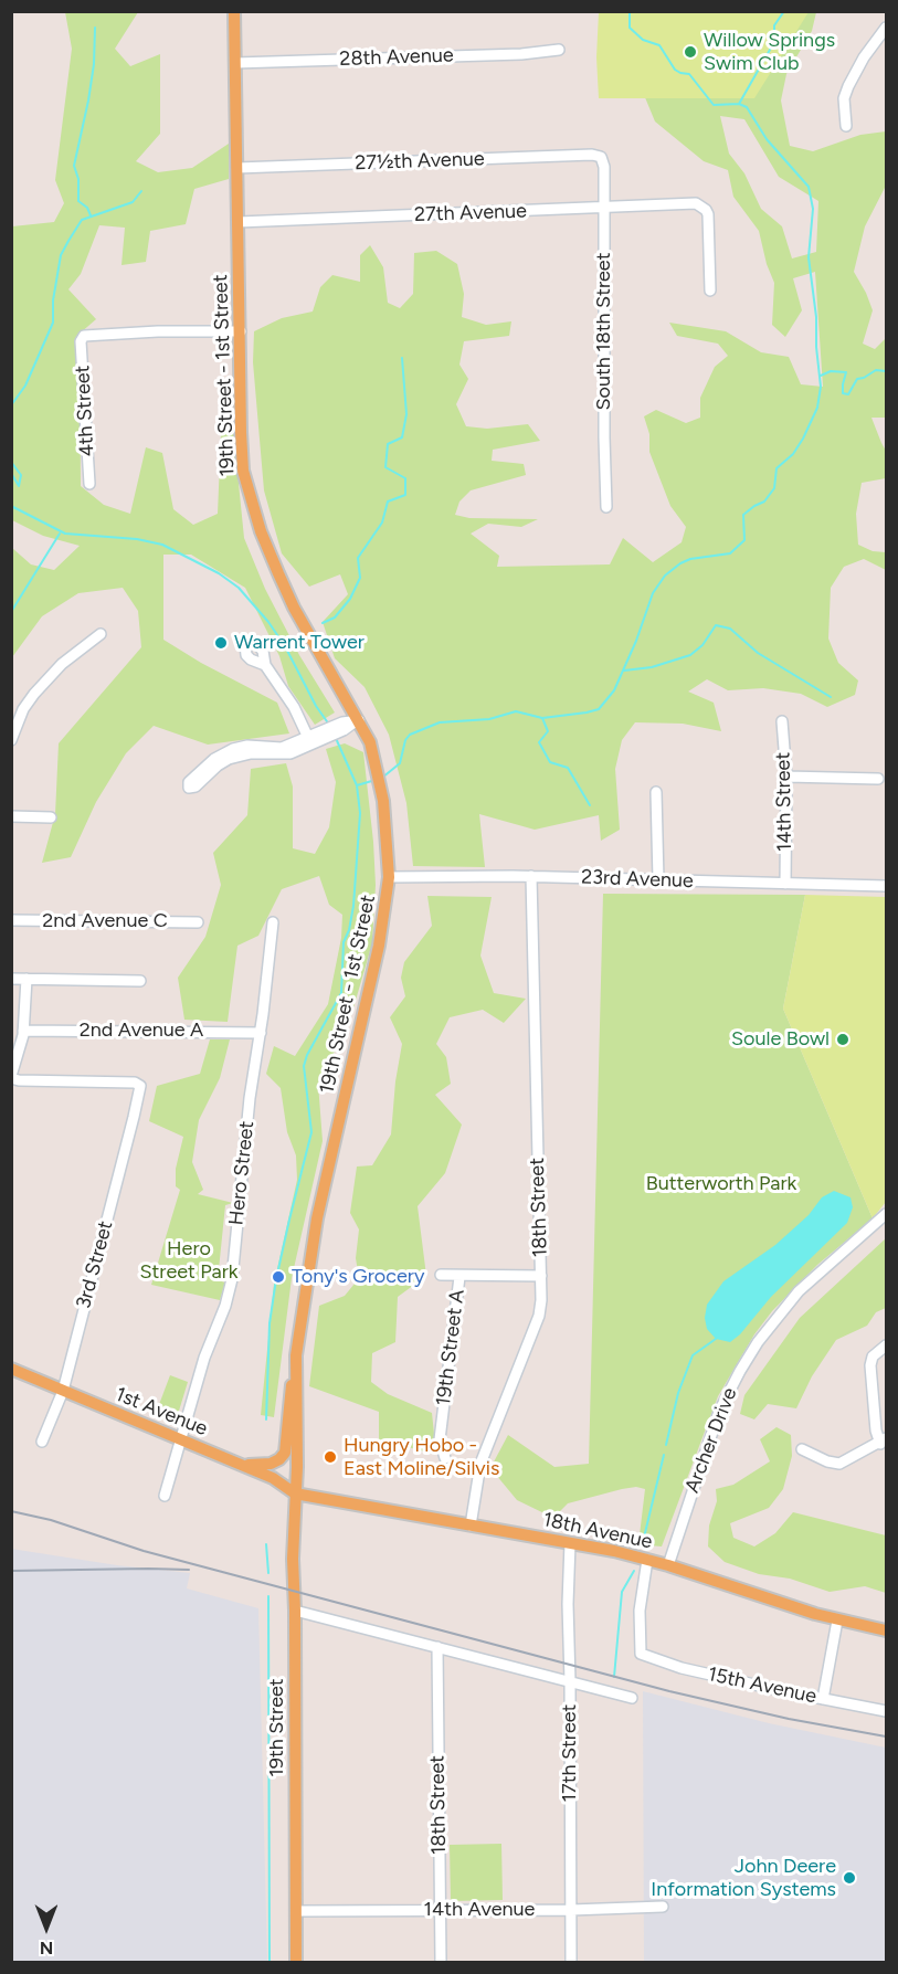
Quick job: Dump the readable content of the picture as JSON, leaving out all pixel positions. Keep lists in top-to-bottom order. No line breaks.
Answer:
{"streets":{"main road":["19th Street - 1st Street","1st Avenue","18th Avenue","19th Street"],"street":["28th Avenue","27½th Avenue","27th Avenue","South 18th Street","4th Street","14th Street","23rd Avenue","2nd Avenue C","2nd Avenue A","Hero Street","18th Street","3rd Street","19th Street A","Archer Drive","15th Avenue","17th Street","14th Avenue"]},"crossings":[["28th Avenue","19th Street - 1st Street"],["27½th Avenue","South 18th Street"],["27½th Avenue","19th Street - 1st Street"],["27th Avenue","South 18th Street"],["27th Avenue","19th Street - 1st Street"],["19th Street - 1st Street","4th Street"],["19th Street - 1st Street","23rd Avenue"],["19th Street - 1st Street","1st Avenue"],["19th Street - 1st Street","18th Avenue"],["19th Street - 1st Street","19th Street"],["14th Street","23rd Avenue"],["23rd Avenue","18th Street"],["2nd Avenue A","Hero Street"],["Hero Street","1st Avenue"],["18th Street","18th Avenue"],["18th Street","14th Avenue"],["3rd Street","1st Avenue"],["1st Avenue","18th Avenue"],["1st Avenue","19th Street"],["Archer Drive","18th Avenue"],["18th Avenue","15th Avenue"],["18th Avenue","19th Street"],["18th Avenue","17th Street"],["19th Street","14th Avenue"],["17th Street","14th Avenue"]],"parks":["Butterworth Park","Hero Street Park"],"places":["Willow Springs Swim Club","Warrent Tower","Soule Bowl","Tony's Grocery","Hungry Hobo - East Moline/Silvis","John Deere Information Systems"],"north":"bottom"}
